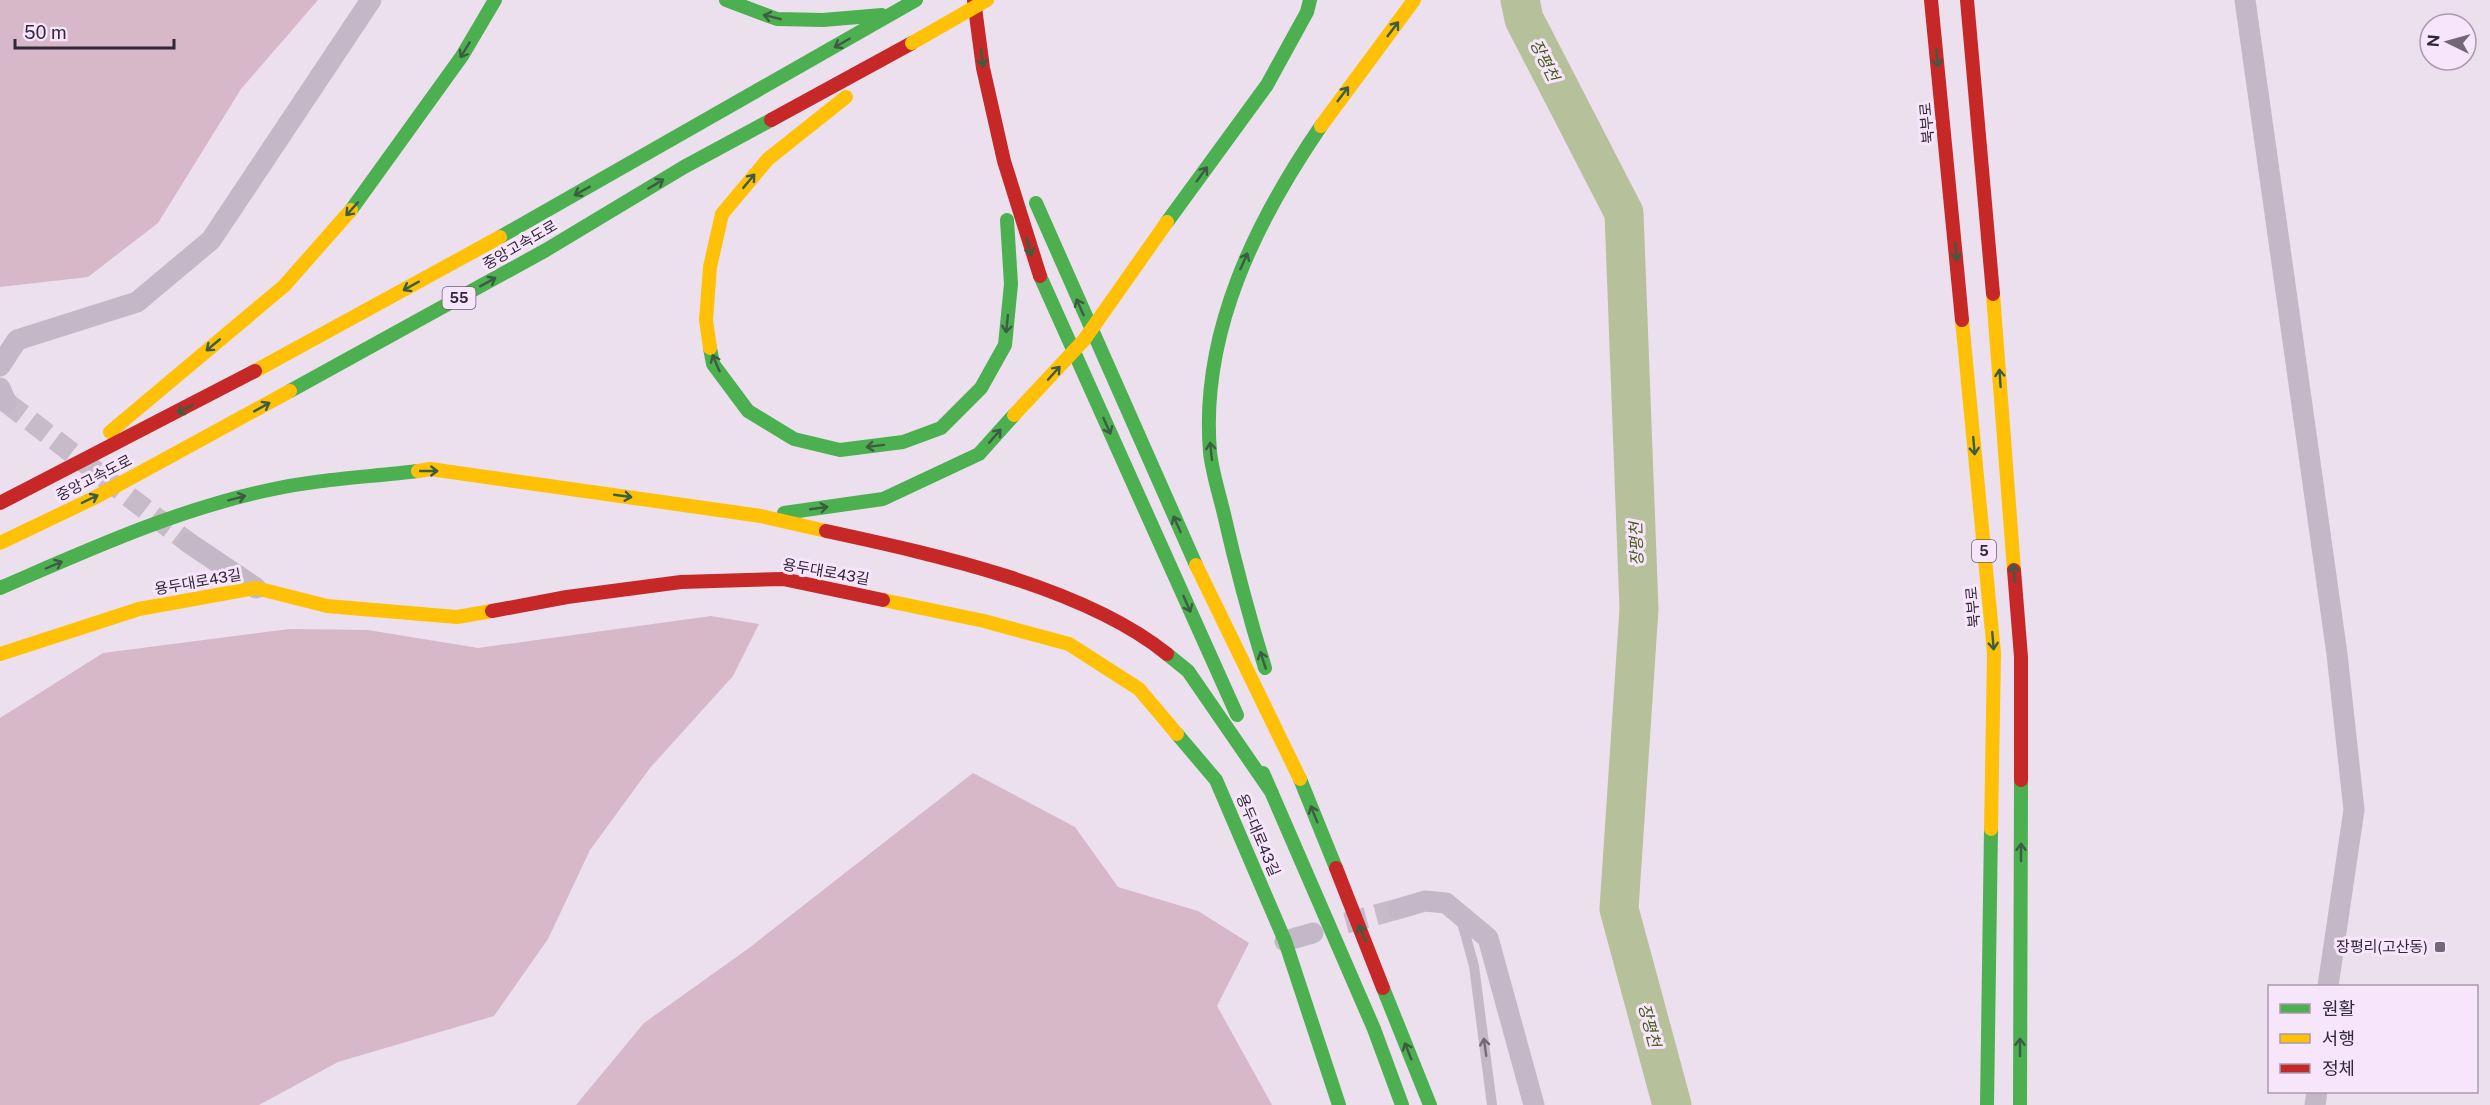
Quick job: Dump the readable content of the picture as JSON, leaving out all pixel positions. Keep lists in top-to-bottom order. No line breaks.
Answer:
{"streets":{"main road":["북부로","중앙고속도로","55","5","용두대로43길"]},"water":["장평천"],"places":{"transit":["장평리(고산동)"]},"legend":["원활","서행","정체"],"scale_bar":"50 m","north":"left"}
